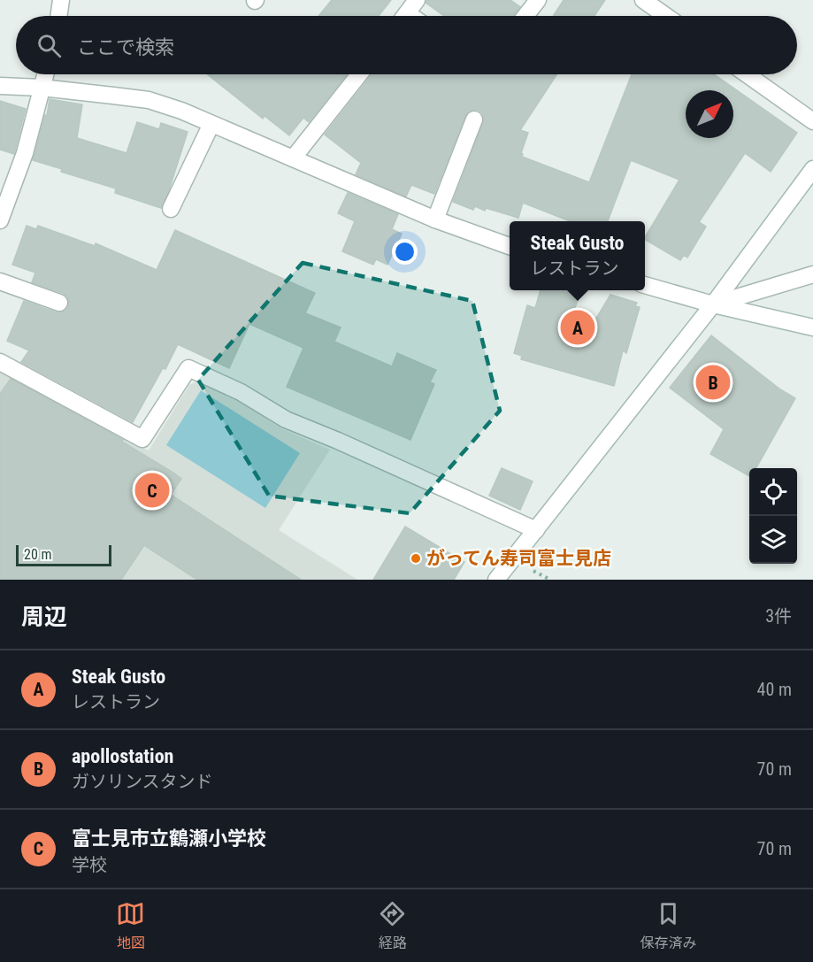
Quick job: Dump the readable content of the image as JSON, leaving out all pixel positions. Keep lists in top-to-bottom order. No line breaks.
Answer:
{"places":["がってん寿司富士見店"],"scale_bar":"20 m","north":"top right","page":{"search":"ここで検索","popup":["Steak Gusto","レストラン"],"pins":["A","B","C"],"scale":"20 m","heading":["周辺","3件"],"list":[{"mark":"A","name":"Steak Gusto","note":"レストラン","value":"40 m"},{"mark":"B","name":"apollostation","note":"ガソリンスタンド","value":"70 m"},{"mark":"C","name":"富士見市立鶴瀬小学校","note":"学校","value":"70 m"}],"nav":["地図","経路","保存済み"]}}
